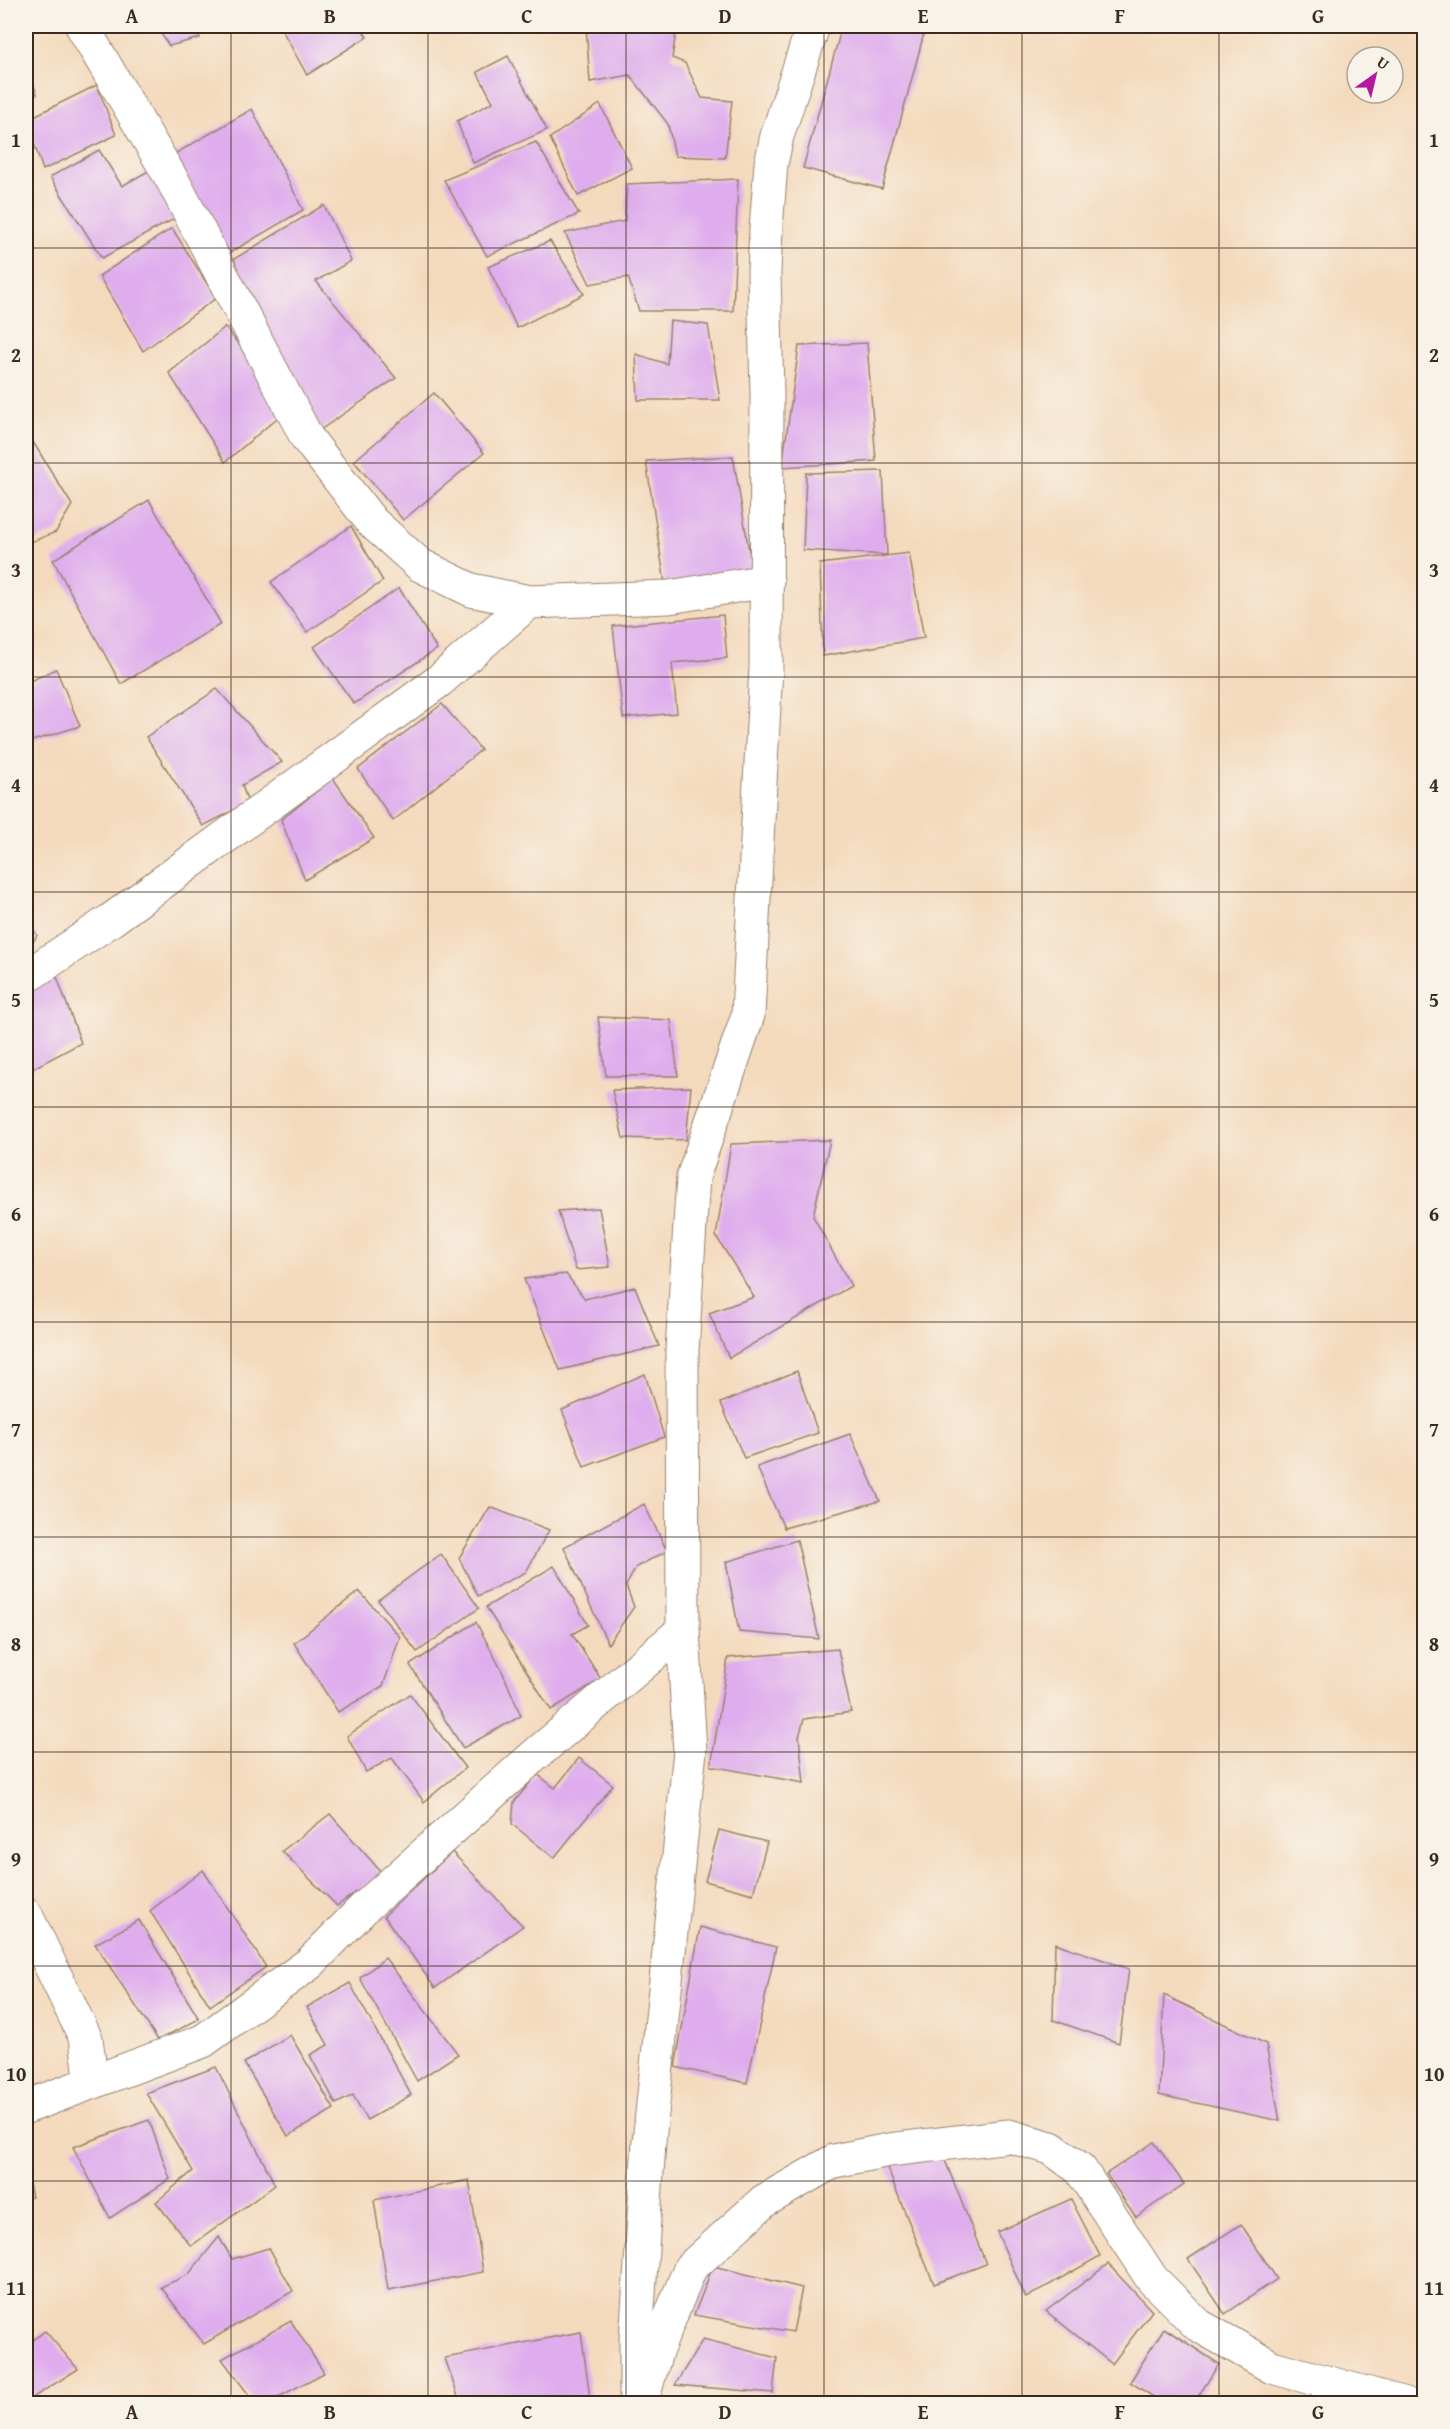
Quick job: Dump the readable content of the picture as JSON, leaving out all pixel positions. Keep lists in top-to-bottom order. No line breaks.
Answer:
{"north":"top right","grid":{"columns":["A","B","C","D","E","F","G"],"rows":["1","2","3","4","5","6","7","8","9","10","11"]}}
